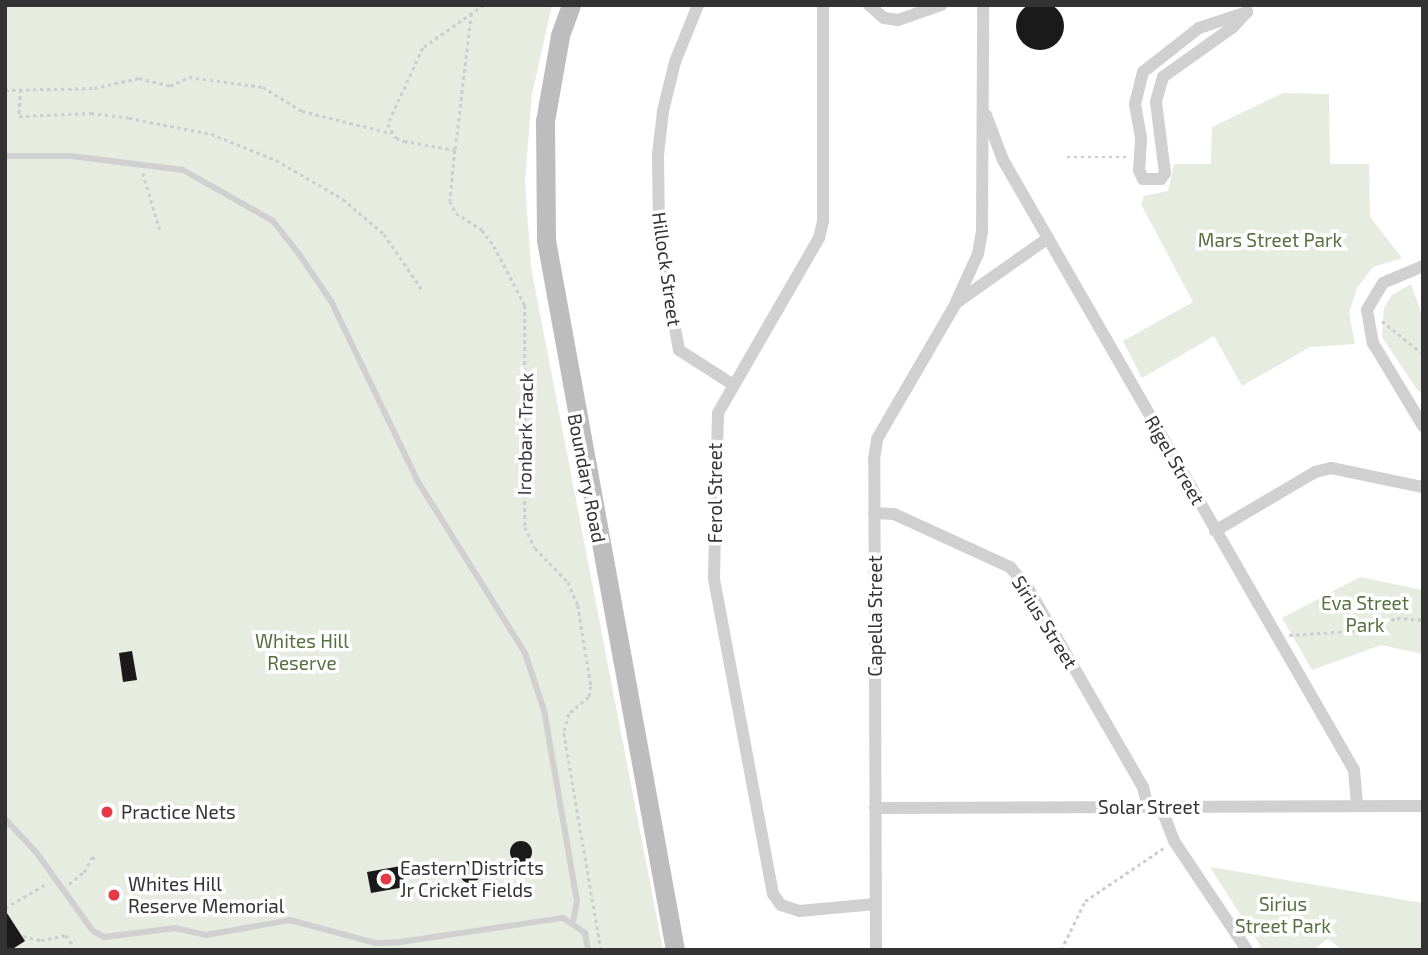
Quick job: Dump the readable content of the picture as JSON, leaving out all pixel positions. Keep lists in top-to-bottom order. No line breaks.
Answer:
{"streets":{"main road":["Boundary Road"],"street":["Hillock Street","Rigel Street","Ferol Street","Capella Street","Sirius Street","Solar Street"],"path":["Ironbark Track"]},"crossings":[["Hillock Street","Ferol Street"],["Rigel Street","Capella Street"],["Rigel Street","Solar Street"],["Ferol Street","Capella Street"],["Capella Street","Sirius Street"],["Capella Street","Solar Street"],["Sirius Street","Solar Street"]],"parks":["Mars Street Park","Eva Street Park","Whites Hill Reserve","Sirius Street Park"],"places":["Practice Nets","Eastern Districts Jr Cricket Fields","Whites Hill Reserve Memorial"]}
